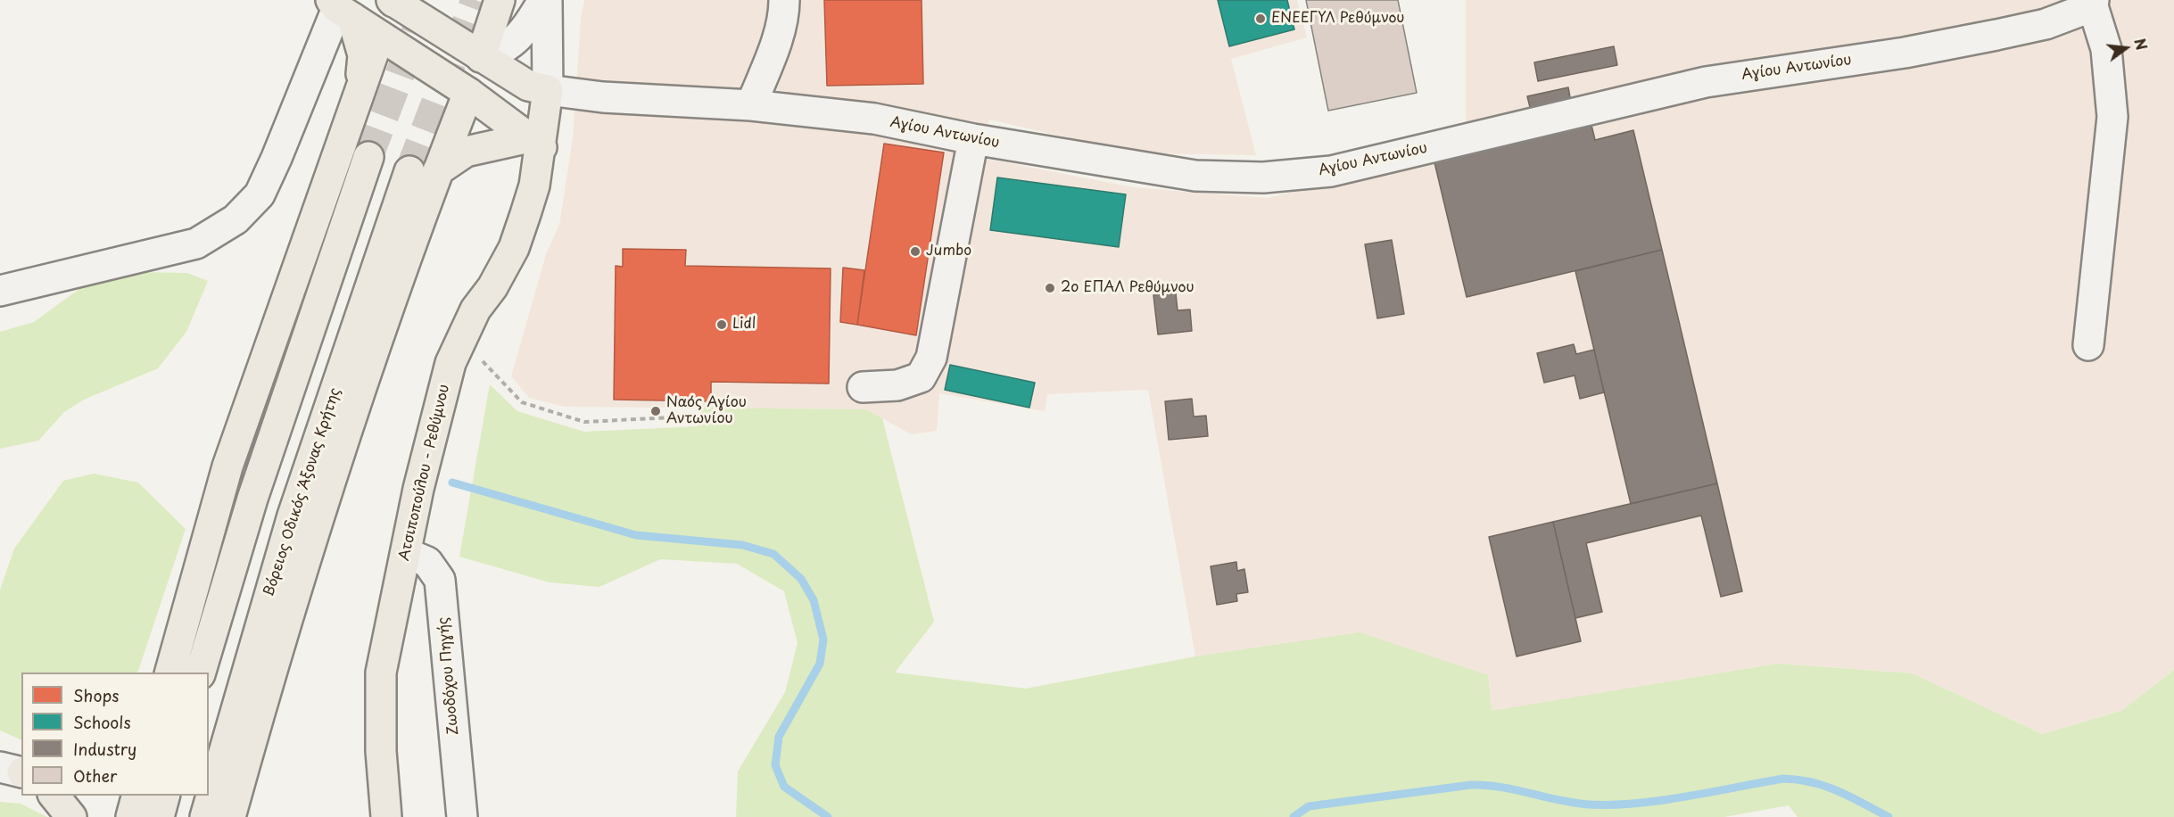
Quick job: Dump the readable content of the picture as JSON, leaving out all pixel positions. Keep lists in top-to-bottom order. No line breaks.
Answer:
{"streets":{"main road":["Ατσιποπούλου - Ρεθύμνου","Βόρειος Οδικός Άξονας Κρήτης"],"street":["Αγίου Αντωνίου","Ζωοδόχου Πηγής"]},"crossings":[["Αγίου Αντωνίου","Ατσιποπούλου - Ρεθύμνου"],["Ατσιποπούλου - Ρεθύμνου","Ζωοδόχου Πηγής"]],"places":["ΕΝΕΕΓΥΛ Ρεθύμνου","Jumbo","2ο ΕΠΑΛ Ρεθύμνου","Lidl","Ναός Αγίου Αντωνίου"],"legend":["Shops","Schools","Industry","Other"],"north":"right"}
